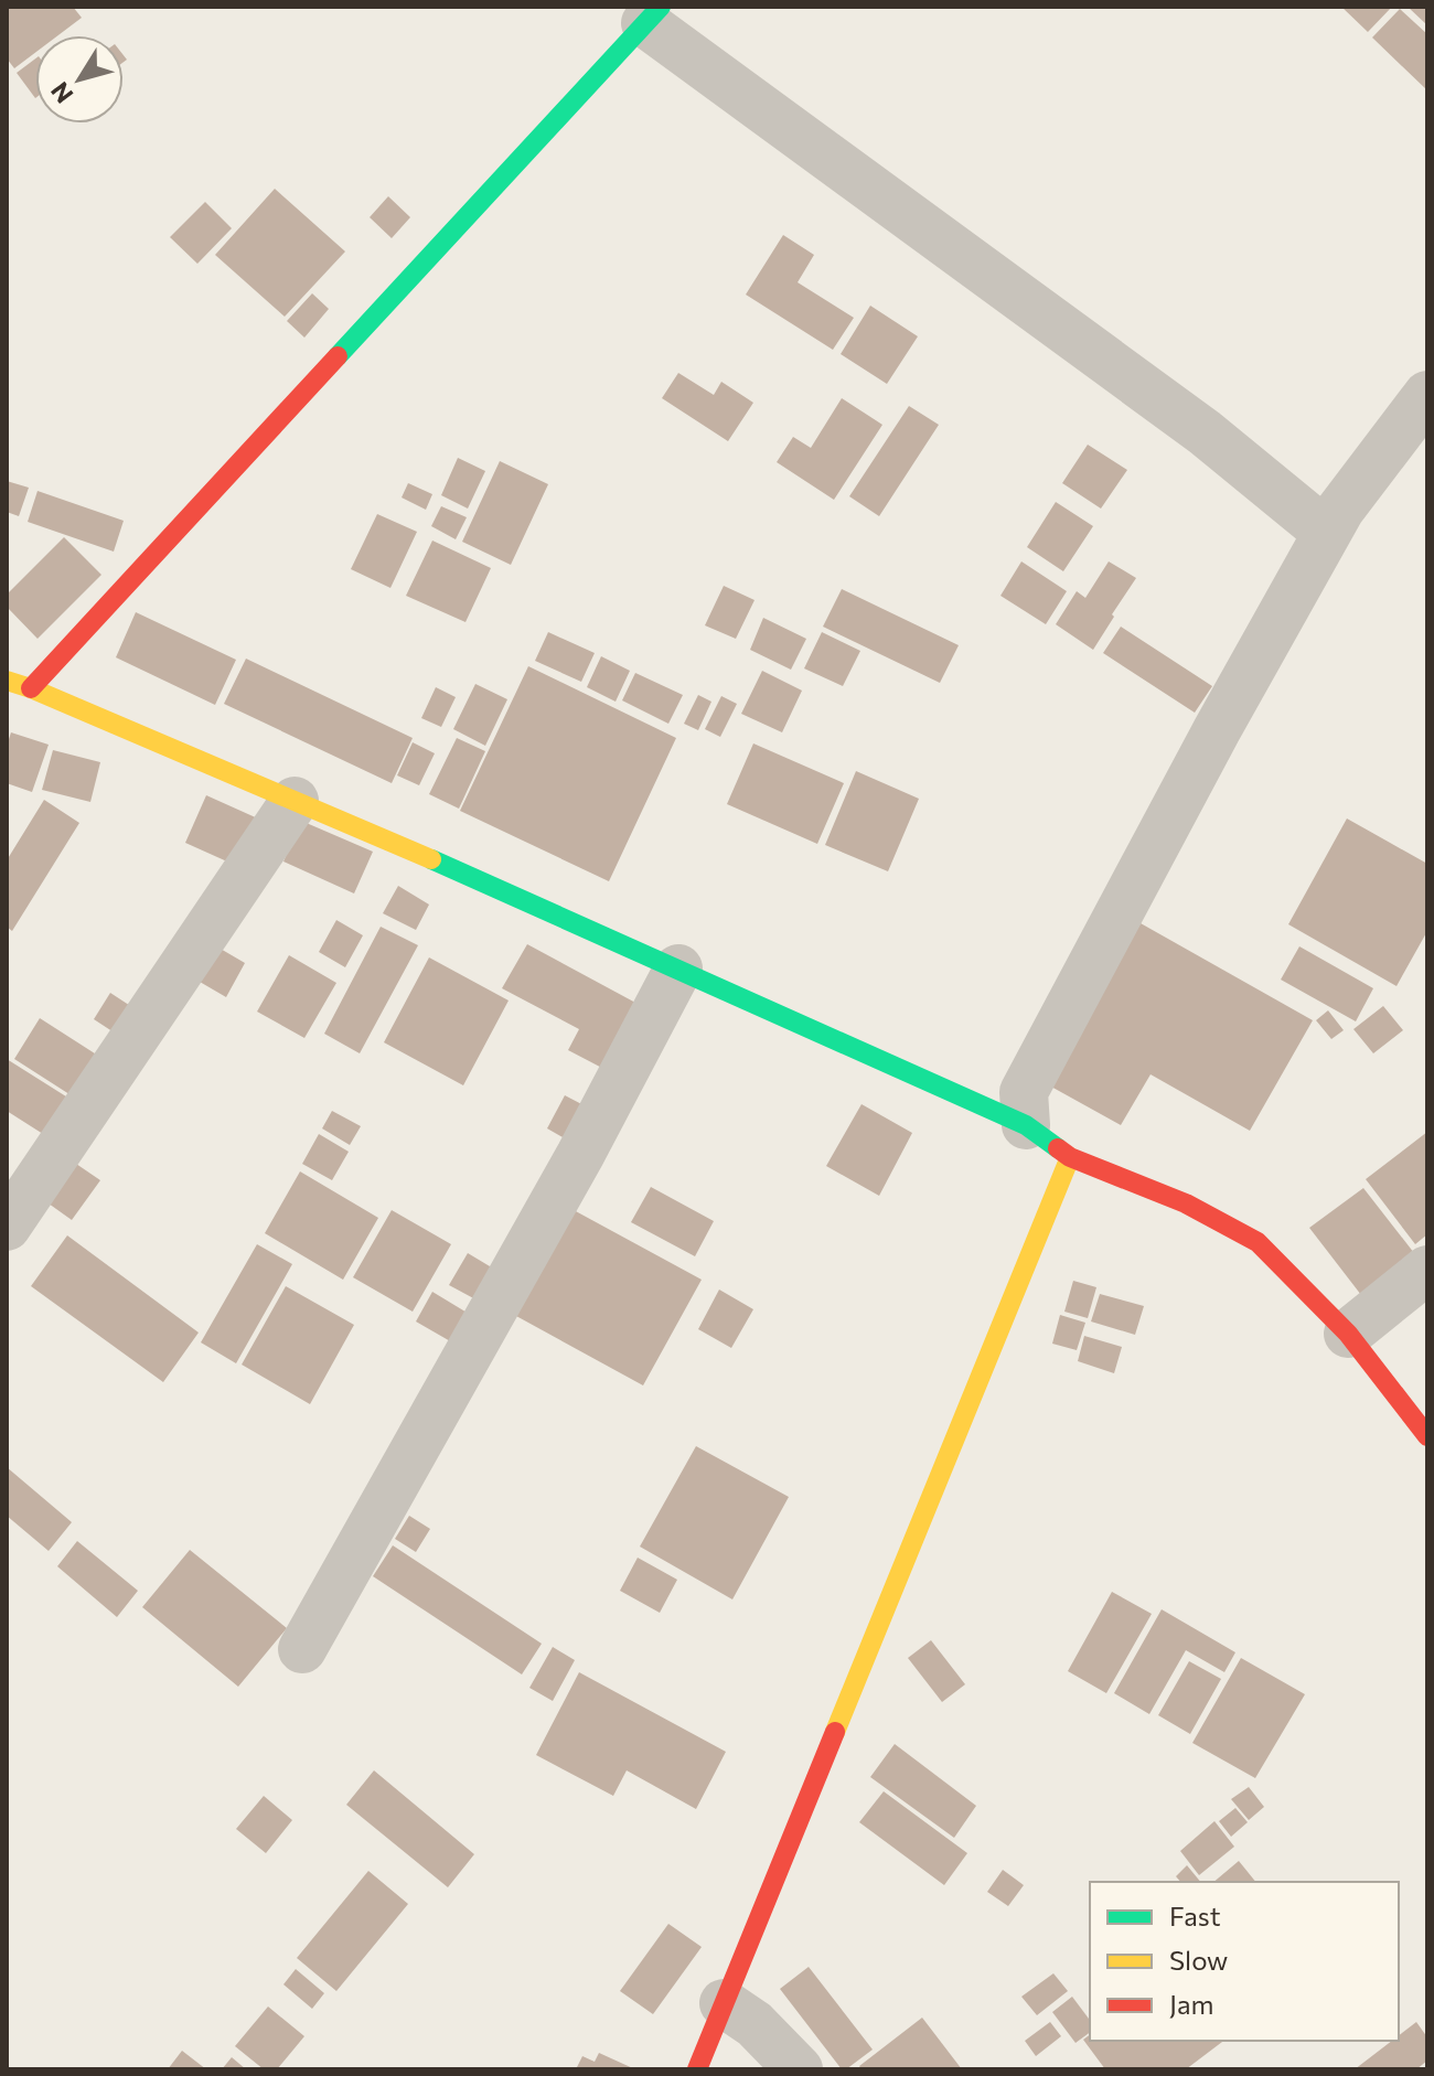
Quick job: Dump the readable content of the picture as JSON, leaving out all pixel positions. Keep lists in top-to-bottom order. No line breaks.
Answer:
{"legend":["Fast","Slow","Jam"],"north":"bottom left"}
